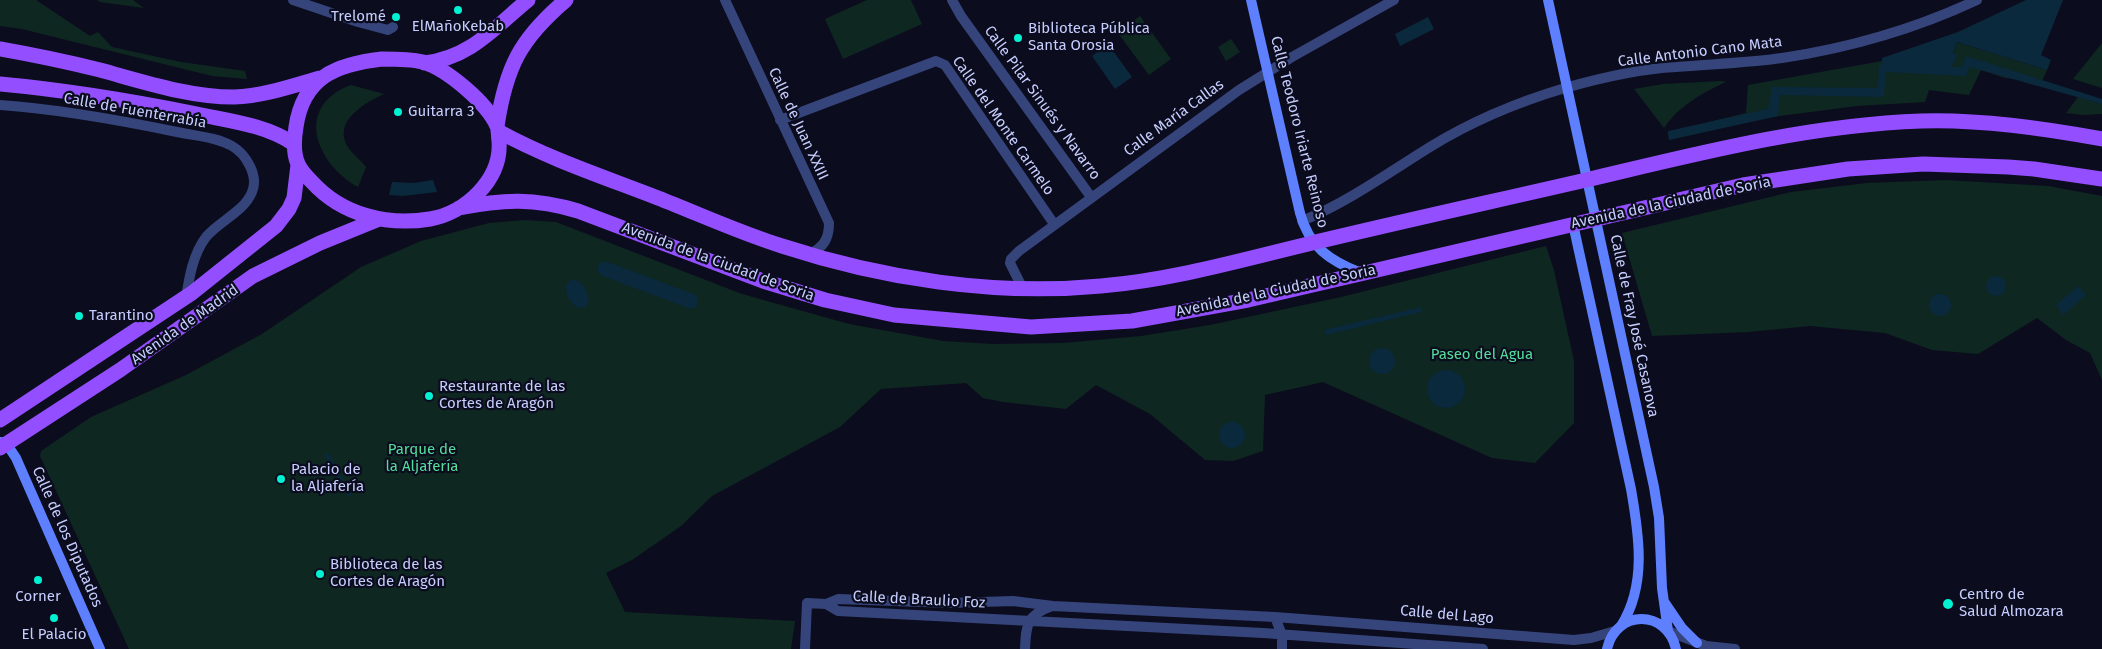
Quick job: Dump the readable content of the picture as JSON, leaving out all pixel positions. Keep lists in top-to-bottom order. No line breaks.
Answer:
{"streets":{"main road":["Avenida de la Ciudad de Soria","Avenida de Madrid"],"street":["Calle Antonio Cano Mata","Calle Pilar Sinués y Navarro","Calle de Fuenterrabía","Calle María Callas","Calle de Juan XXIII","Calle del Monte Carmelo","Calle Teodoro Iriarte Reinoso","Calle de Fray José Casanova","Calle de los Diputados","Calle de Braulio Foz","Calle del Lago"]},"crossings":[["Calle Antonio Cano Mata","Calle Teodoro Iriarte Reinoso"],["Calle Antonio Cano Mata","Calle de Fray José Casanova"],["Calle Pilar Sinués y Navarro","Calle María Callas"],["Calle de Fuenterrabía","Avenida de Madrid"],["Calle María Callas","Calle del Monte Carmelo"],["Calle María Callas","Calle Teodoro Iriarte Reinoso"],["Calle de Juan XXIII","Calle del Monte Carmelo"],["Calle Teodoro Iriarte Reinoso","Avenida de la Ciudad de Soria"],["Avenida de la Ciudad de Soria","Calle de Fray José Casanova"],["Avenida de Madrid","Calle de los Diputados"],["Calle de Braulio Foz","Calle del Lago"]],"parks":["Paseo del Agua","Parque de la Aljafería"],"places":["ElMañoKebab","Trelomé","Biblioteca Pública Santa Orosia","Guitarra 3","Tarantino","Restaurante de las Cortes de Aragón","Palacio de la Aljafería","Biblioteca de las Cortes de Aragón","Corner","Centro de Salud Almozara","El Palacio"]}
